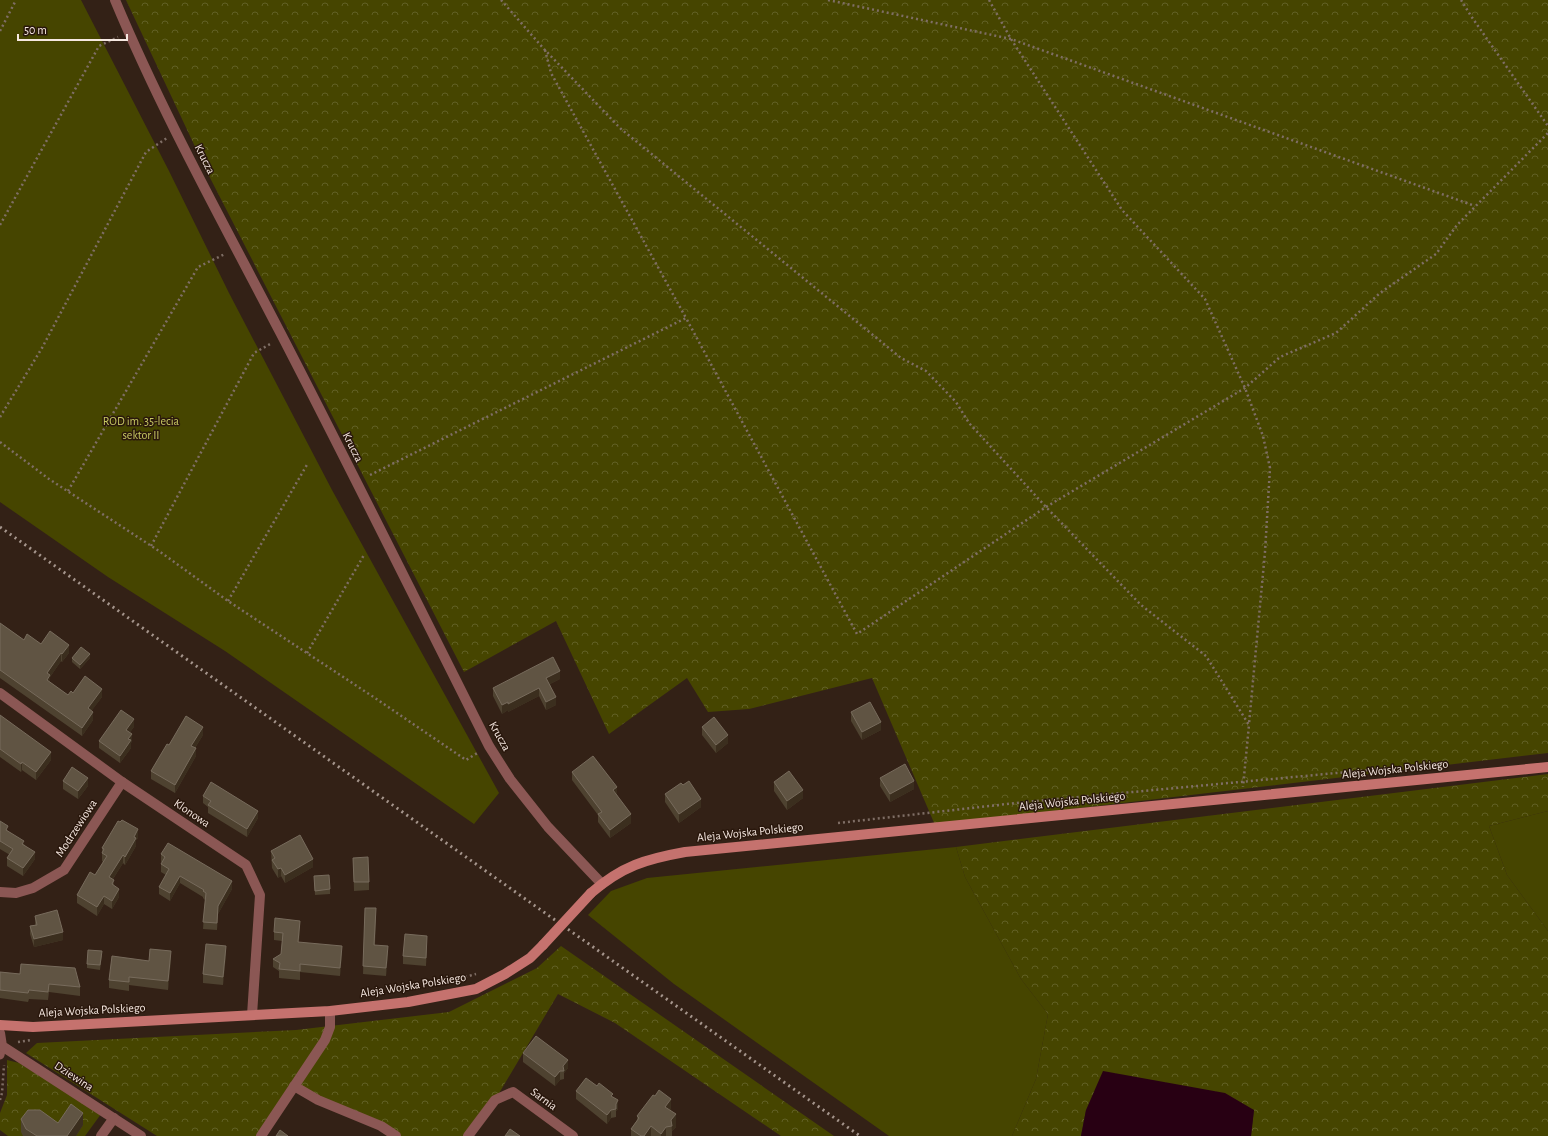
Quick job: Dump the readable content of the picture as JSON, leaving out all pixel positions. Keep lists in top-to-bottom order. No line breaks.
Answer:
{"streets":{"street":["Krucza","Aleja Wojska Polskiego","Klonowa","Modrzewiowa","Dziewina","Sarnia"]},"crossings":[["Krucza","Aleja Wojska Polskiego"],["Aleja Wojska Polskiego","Klonowa"],["Klonowa","Modrzewiowa"]],"parks":["ROD im. 35-lecia sektor II"],"scale_bar":"50 m"}
